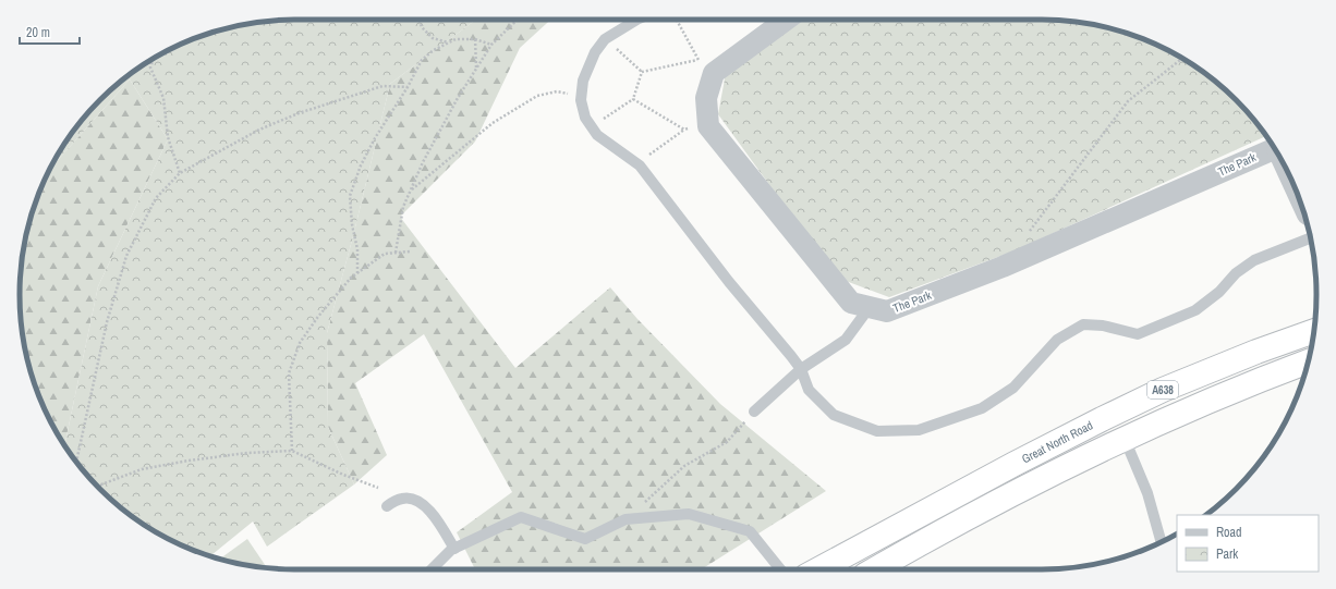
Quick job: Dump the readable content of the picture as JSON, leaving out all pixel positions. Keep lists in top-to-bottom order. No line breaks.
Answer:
{"streets":{"highway":["A638","Great North Road"],"street":["The Park"]},"legend":["Road","Park"],"scale_bar":"20 m"}
